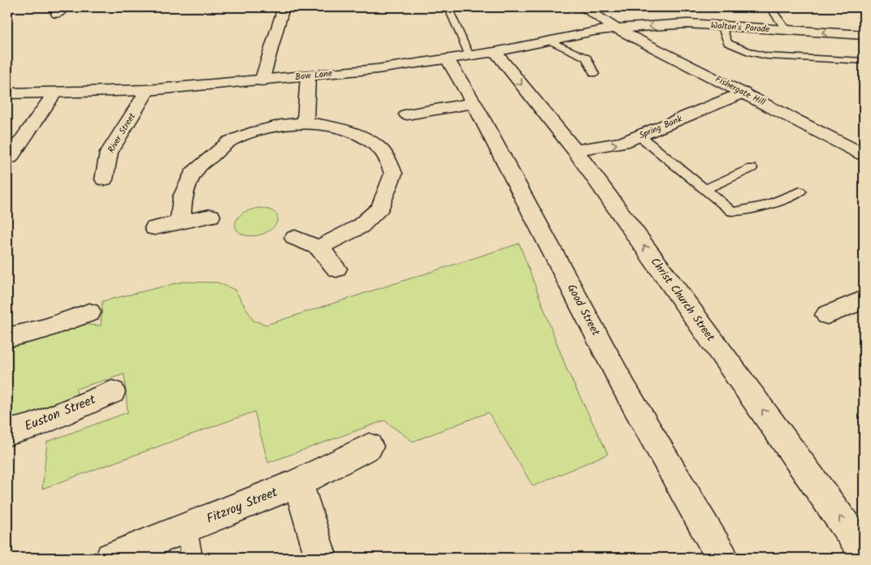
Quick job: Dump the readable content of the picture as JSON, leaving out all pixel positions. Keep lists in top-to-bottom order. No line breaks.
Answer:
{"streets":{"street":["Walton's Parade","Bow Lane","Fishergate Hill","Spring Bank","River Street","Christ Church Street","Good Street","Euston Street","Fitzroy Street"]},"crossings":[["Walton's Parade","Bow Lane"],["Walton's Parade","Fishergate Hill"],["Bow Lane","Fishergate Hill"],["Bow Lane","River Street"],["Bow Lane","Christ Church Street"],["Bow Lane","Good Street"],["Fishergate Hill","Spring Bank"],["Spring Bank","Christ Church Street"]],"one_way":["Walton's Parade","Spring Bank"]}
